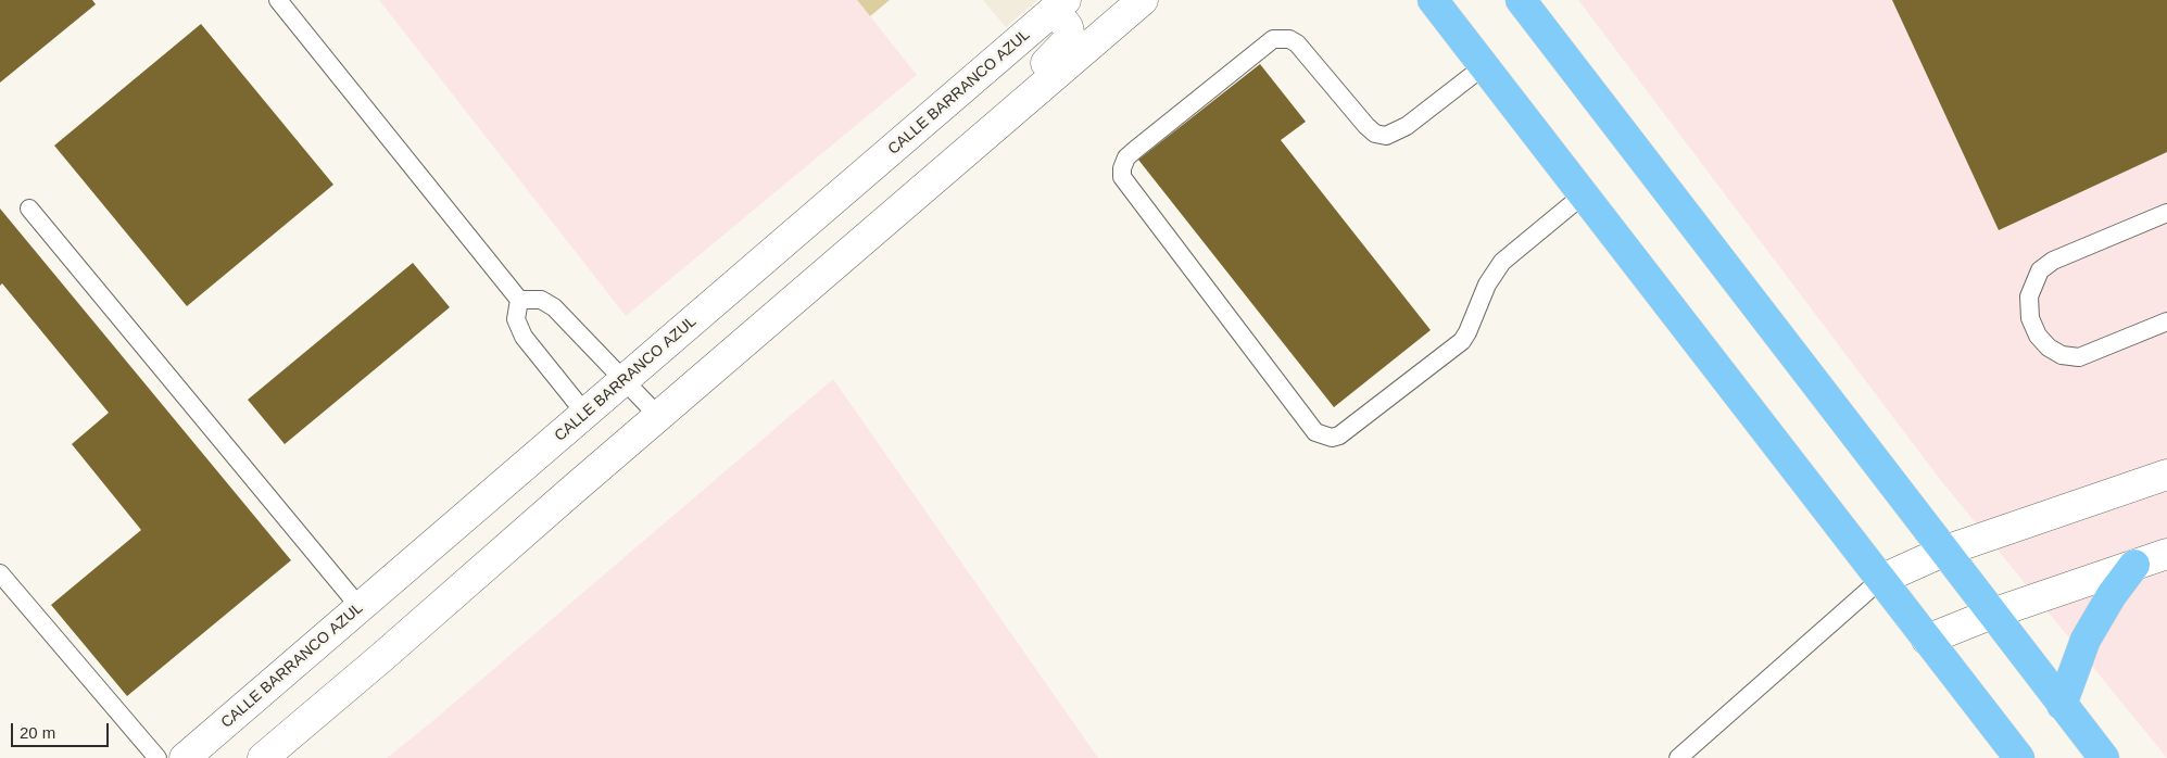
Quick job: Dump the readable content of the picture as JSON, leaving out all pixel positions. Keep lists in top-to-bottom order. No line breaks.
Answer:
{"streets":{"main road":["CALLE BARRANCO AZUL"]},"scale_bar":"20 m"}
